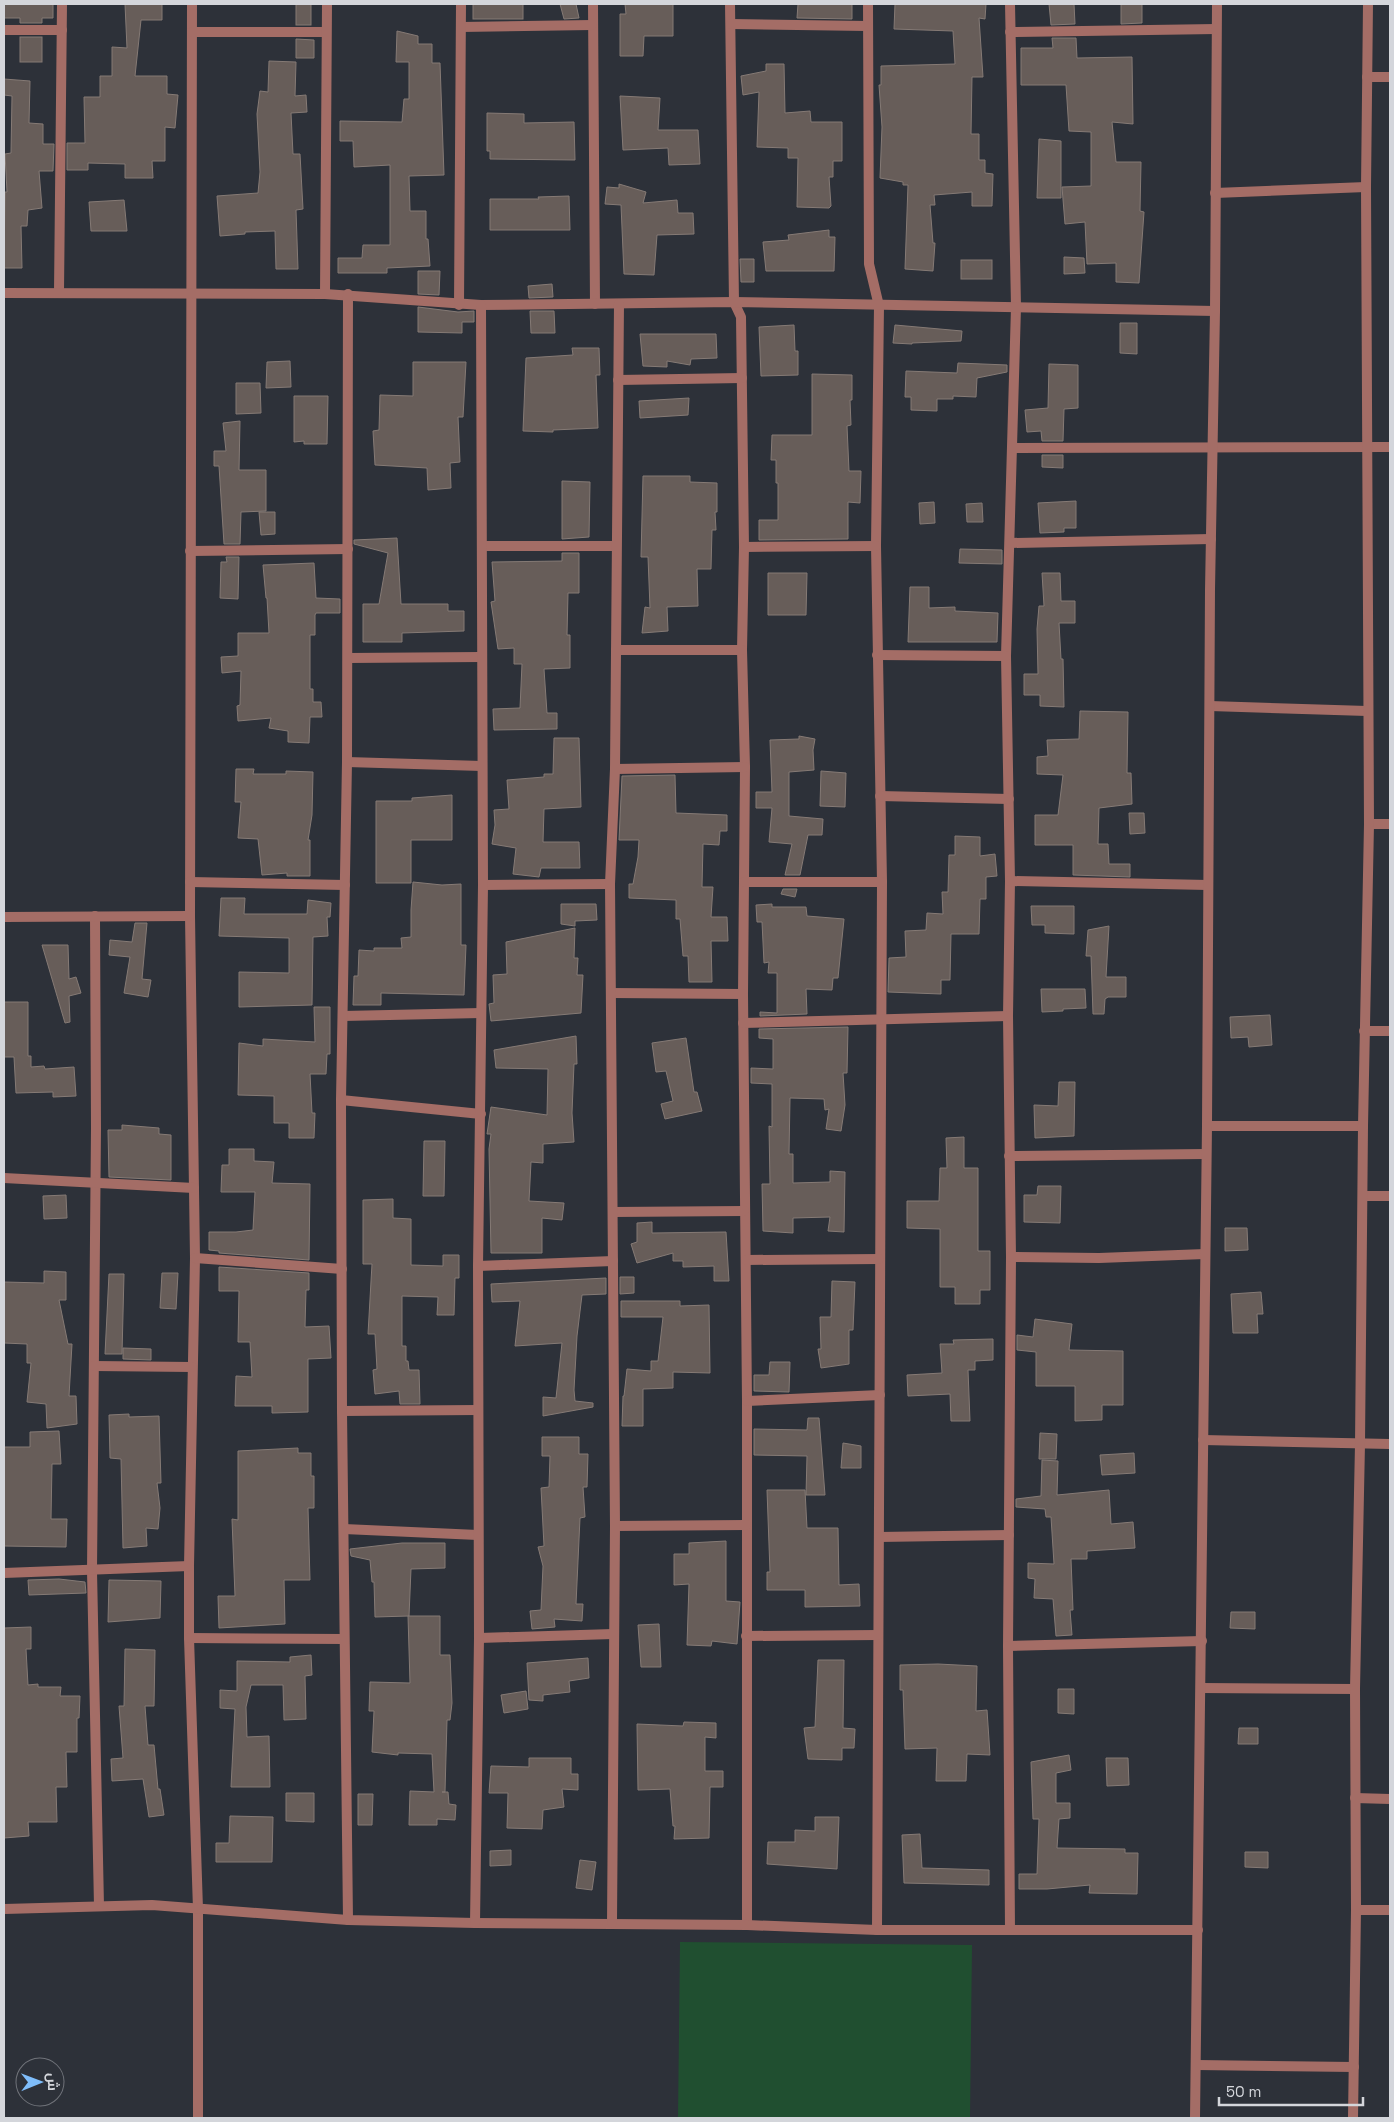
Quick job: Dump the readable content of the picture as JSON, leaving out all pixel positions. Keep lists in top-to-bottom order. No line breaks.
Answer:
{"scale_bar":"50 m","north":"right"}
